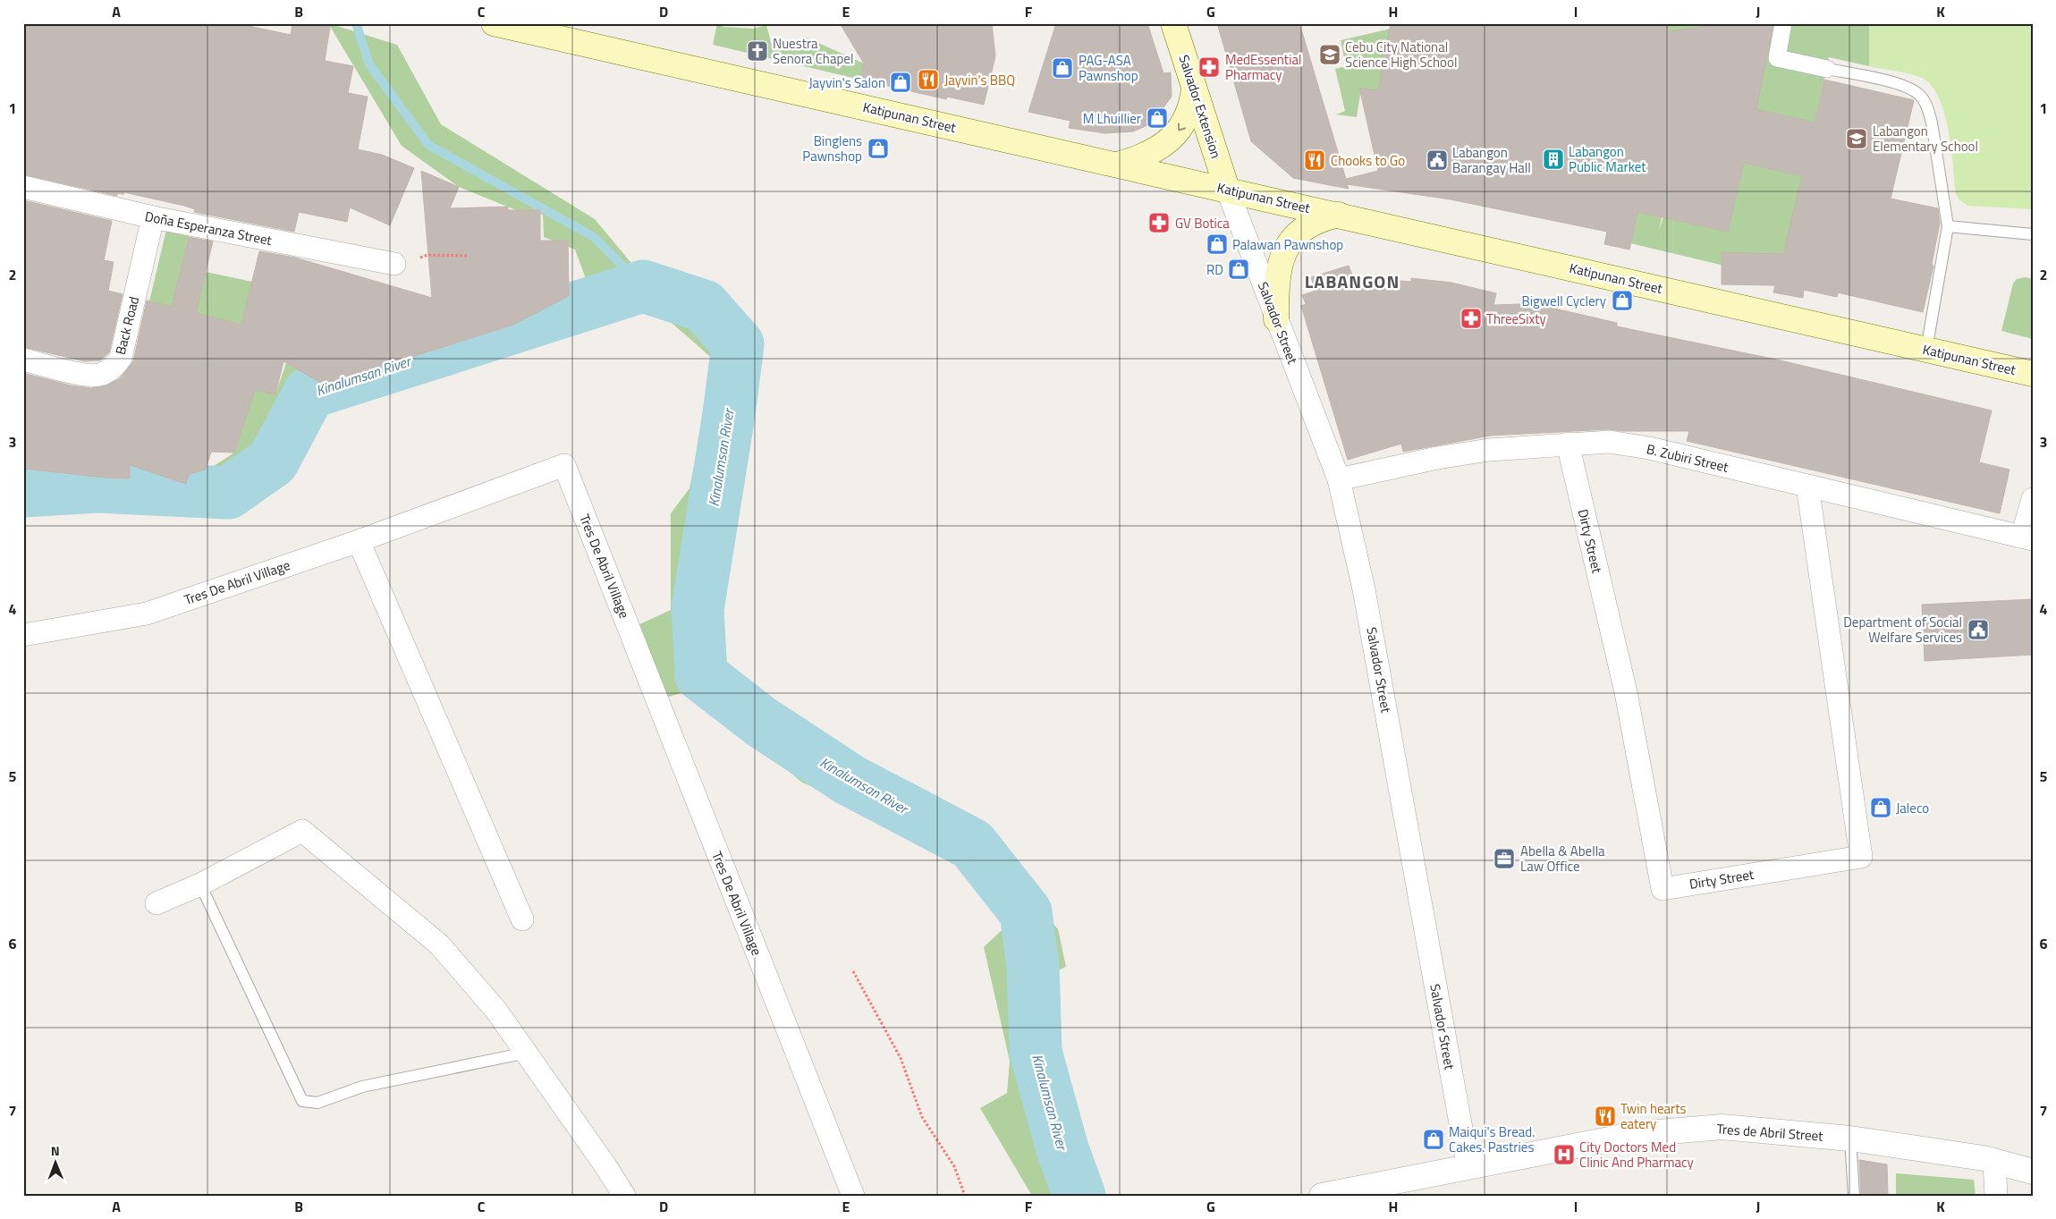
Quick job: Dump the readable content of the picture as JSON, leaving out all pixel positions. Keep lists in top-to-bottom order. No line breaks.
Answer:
{"streets":{"main road":["Salvador Extension","Katipunan Street"],"street":["Doña Esperanza Street","Salvador Street","Back Road","B. Zubiri Street","Dirty Street","Tres De Abril Village","Tres de Abril Street"]},"crossings":[["Salvador Extension","Katipunan Street"],["Salvador Extension","Salvador Street"],["Katipunan Street","Salvador Street"],["Doña Esperanza Street","Back Road"],["Salvador Street","B. Zubiri Street"],["Salvador Street","Tres de Abril Street"],["B. Zubiri Street","Dirty Street"]],"districts":["LABANGON"],"water":["Kinalumsan River"],"places":{"church":["Nuestra Senora Chapel"],"school or university":["Cebu City National Science High School","Labangon Elementary School"],"pharmacy":["MedEssential Pharmacy","GV Botica","ThreeSixty"],"shop":["PAG-ASA Pawnshop","Jayvin's Salon","M Lhuillier","Binglens Pawnshop","Palawan Pawnshop","RD","Bigwell Cyclery","Jaleco","Maiqui's Bread. Cakes. Pastries"],"restaurant":["Jayvin's BBQ","Chooks to Go","Twin hearts eatery"],"building":["Labangon Public Market"],"public building":["Labangon Barangay Hall","Department of Social Welfare Services"],"office":["Abella & Abella Law Office"],"hospital":["City Doctors Med Clinic And Pharmacy"]},"north":"top","grid":{"columns":["A","B","C","D","E","F","G","H","I","J","K"],"rows":["1","2","3","4","5","6","7"]}}
